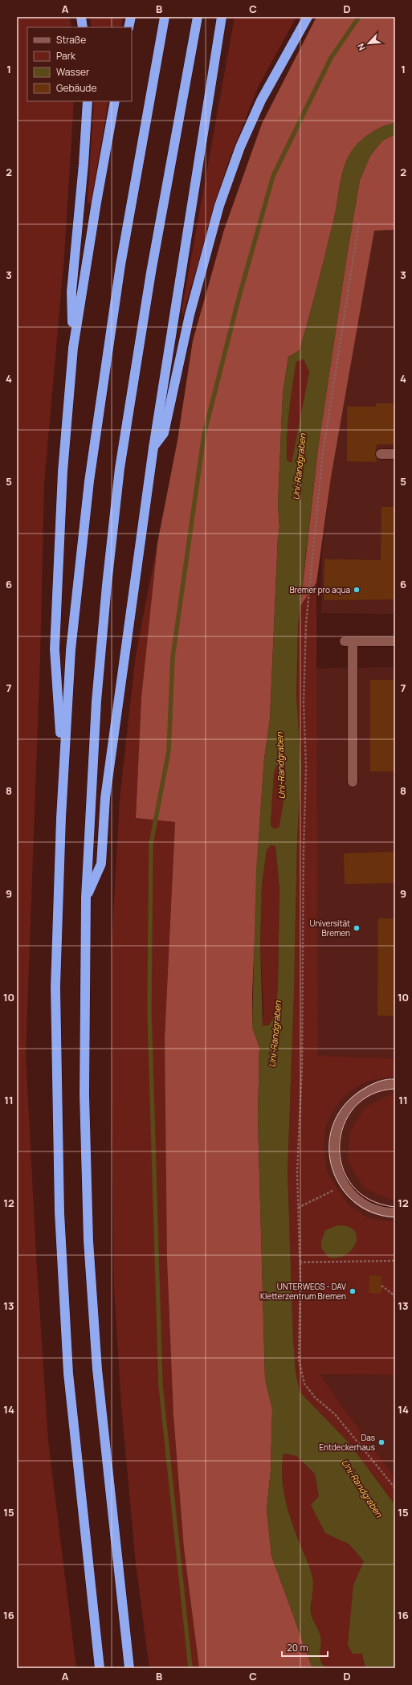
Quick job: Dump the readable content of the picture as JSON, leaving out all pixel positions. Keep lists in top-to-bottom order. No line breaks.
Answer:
{"water":["Uni-Randgraben"],"places":["Bremer pro aqua","Universität Bremen","UNTERWEGS - DAV Kletterzentrum Bremen","Das Entdeckerhaus"],"legend":["Straße","Park","Wasser","Gebäude"],"scale_bar":"20 m","north":"bottom left","grid":{"columns":["A","B","C","D"],"rows":["1","2","3","4","5","6","7","8","9","10","11","12","13","14","15","16"]}}
